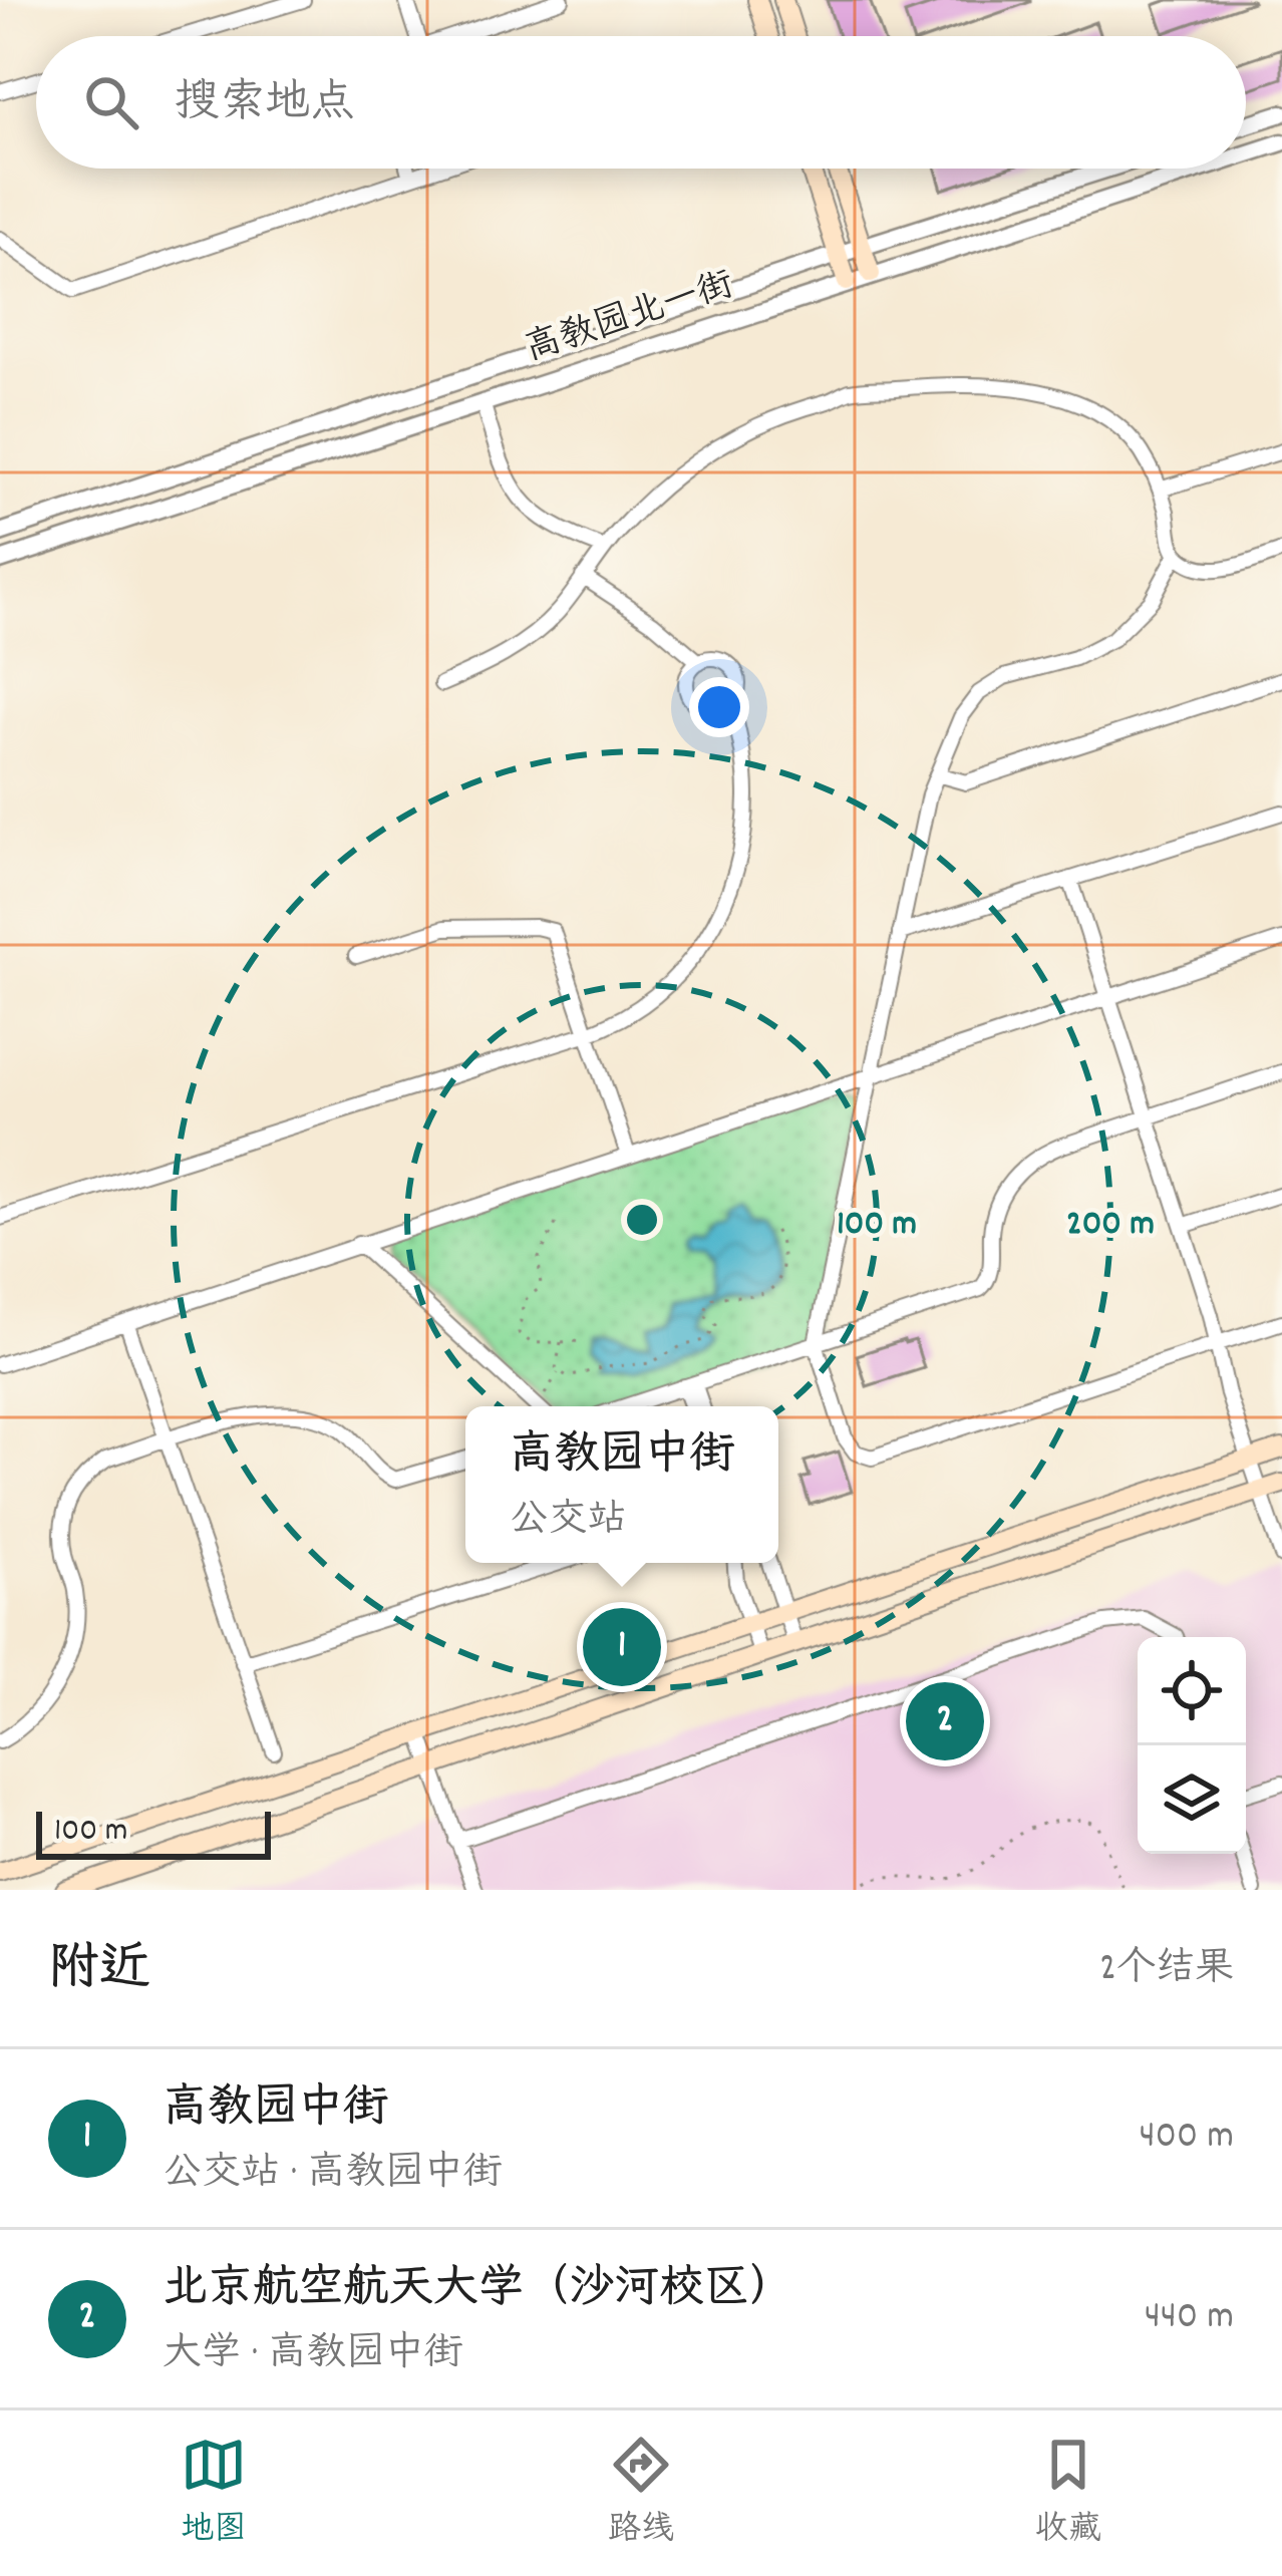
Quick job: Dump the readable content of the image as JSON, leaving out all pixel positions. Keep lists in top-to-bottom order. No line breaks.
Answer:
{"streets":{"street":["高教园北一街"]},"scale_bar":"100 m","page":{"search":"搜索地点","popup":["高教园中街","公交站"],"pins":["1","2"],"scale":"100 m","heading":["附近","2个结果"],"list":[{"mark":"1","name":"高教园中街","note":"公交站 · 高教园中街","value":"400 m"},{"mark":"2","name":"北京航空航天大学（沙河校区）","note":"大学 · 高教园中街","value":"440 m"}],"nav":["地图","路线","收藏"]},"rings":["100 m","200 m"]}
